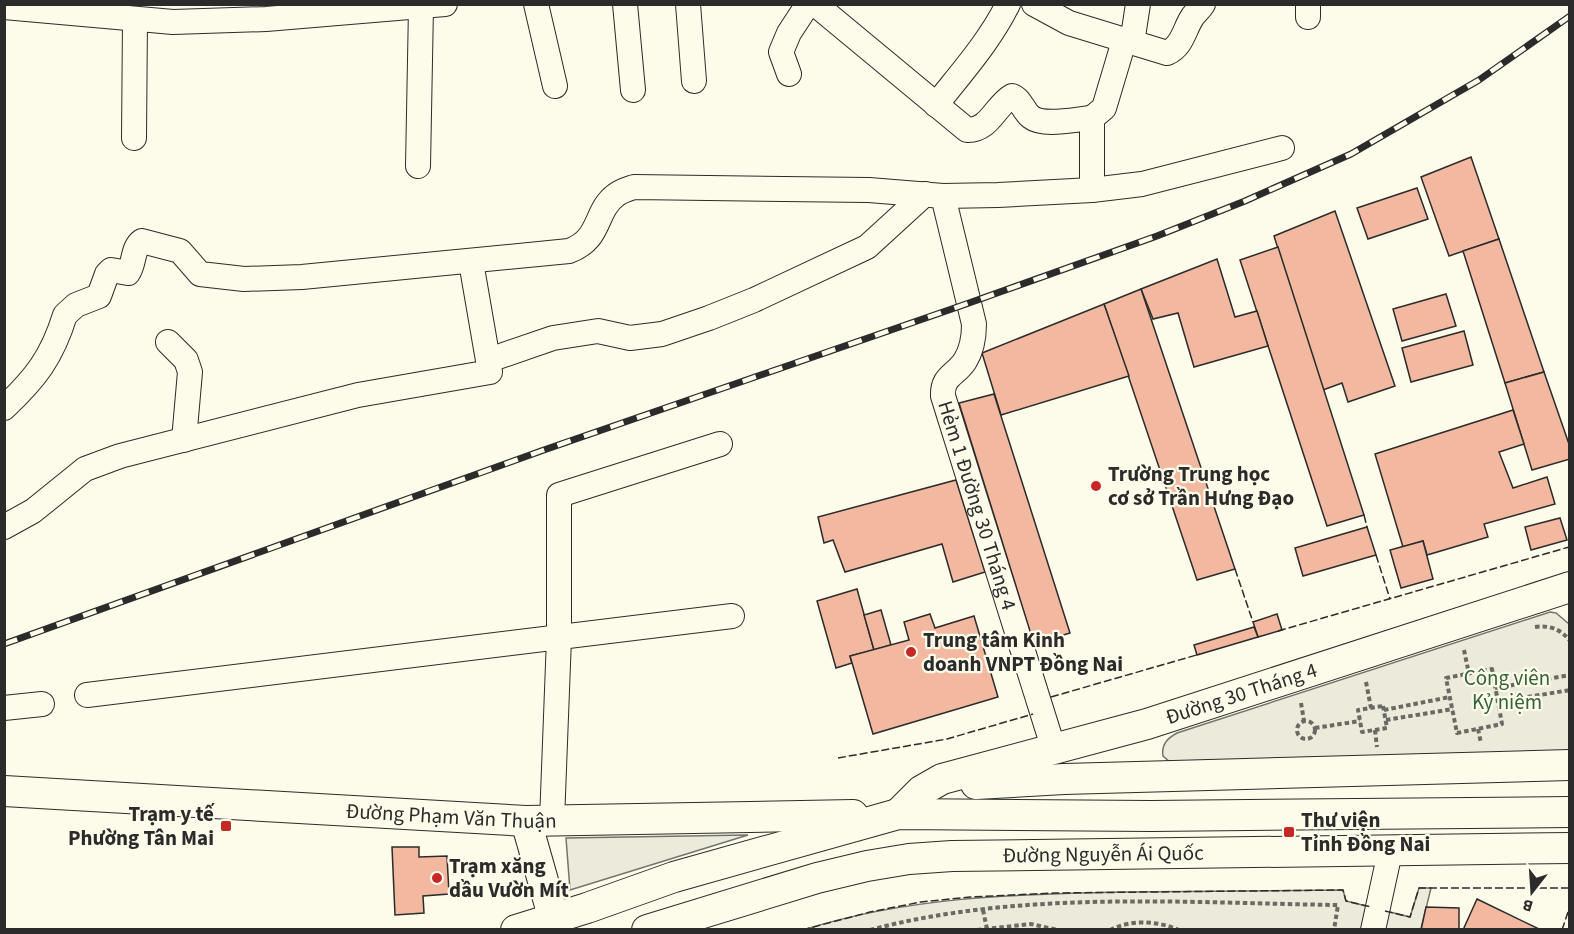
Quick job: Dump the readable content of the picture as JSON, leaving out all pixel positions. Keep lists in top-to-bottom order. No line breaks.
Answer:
{"streets":{"main road":["Đường 30 Tháng 4","Đường Phạm Văn Thuận","Đường Nguyễn Ái Quốc"],"street":["Hẻm 1 Đường 30 Tháng 4"]},"crossings":[["Hẻm 1 Đường 30 Tháng 4","Đường 30 Tháng 4"],["Đường 30 Tháng 4","Đường Phạm Văn Thuận"],["Đường 30 Tháng 4","Đường Nguyễn Ái Quốc"],["Đường Phạm Văn Thuận","Đường Nguyễn Ái Quốc"]],"parks":["Công viên Kỷ niệm"],"places":{"other":["Trường Trung học cơ sở Trần Hưng Đạo","Trung tâm Kinh doanh VNPT Đồng Nai","Trạm xăng dầu Vườn Mít"],"transit":["Trạm y tế Phường Tân Mai","Thư viện Tỉnh Đồng Nai"]},"north":"bottom"}
